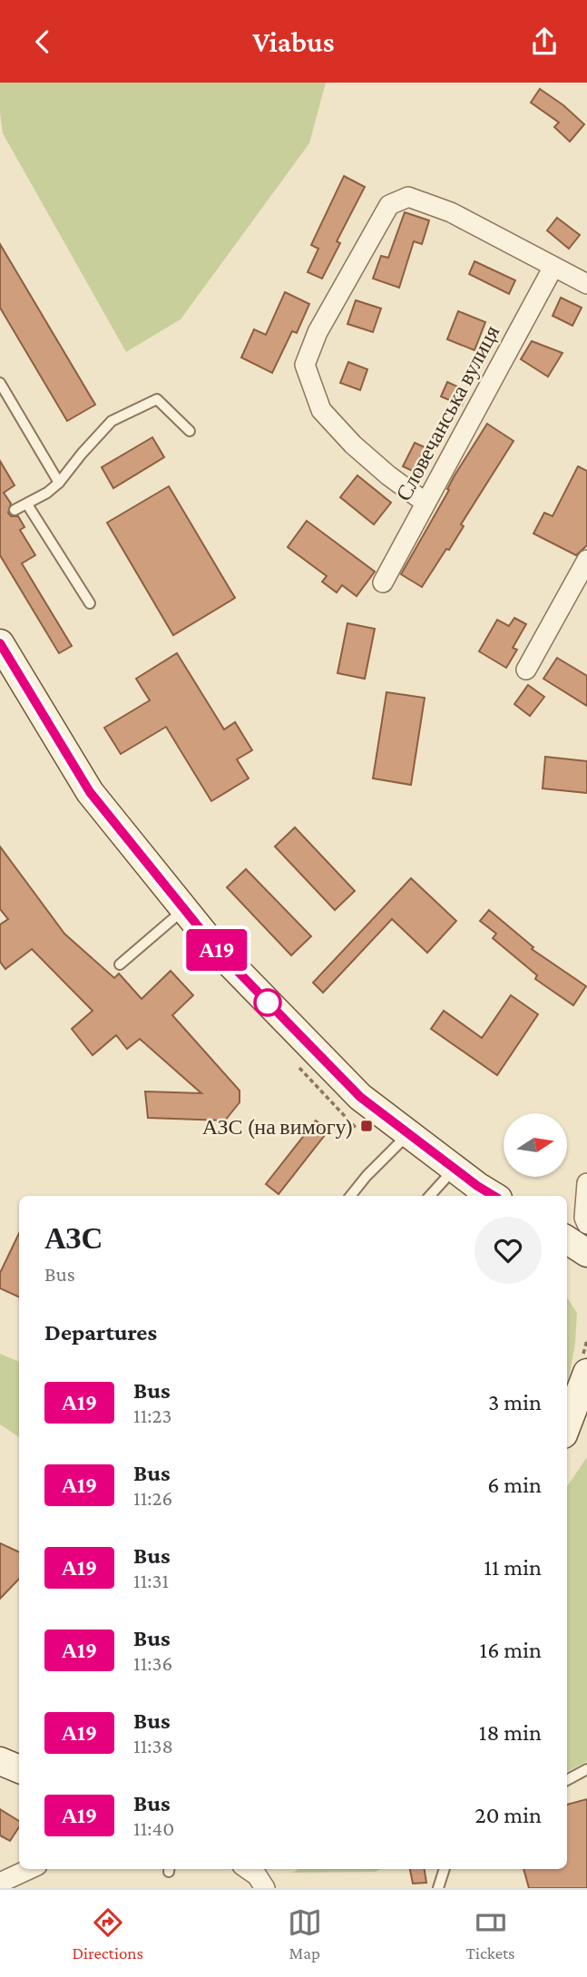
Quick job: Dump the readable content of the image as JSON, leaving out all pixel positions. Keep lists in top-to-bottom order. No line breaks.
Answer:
{"streets":{"street":["Словечанська вулиця"]},"places":{"transit":["АЗС (на вимогу)"]},"lines":["bus line А19"],"north":"right","page":{"header":"Viabus","on_map":"А19","heading":[["АЗС","Bus"],"Departures"],"list":[{"mark":"А19","name":"Bus","note":"11:23","value":"3 min"},{"mark":"А19","name":"Bus","note":"11:26","value":"6 min"},{"mark":"А19","name":"Bus","note":"11:31","value":"11 min"},{"mark":"А19","name":"Bus","note":"11:36","value":"16 min"},{"mark":"А19","name":"Bus","note":"11:38","value":"18 min"},{"mark":"А19","name":"Bus","note":"11:40","value":"20 min"}],"tabs":["Directions","Map","Tickets"]}}
